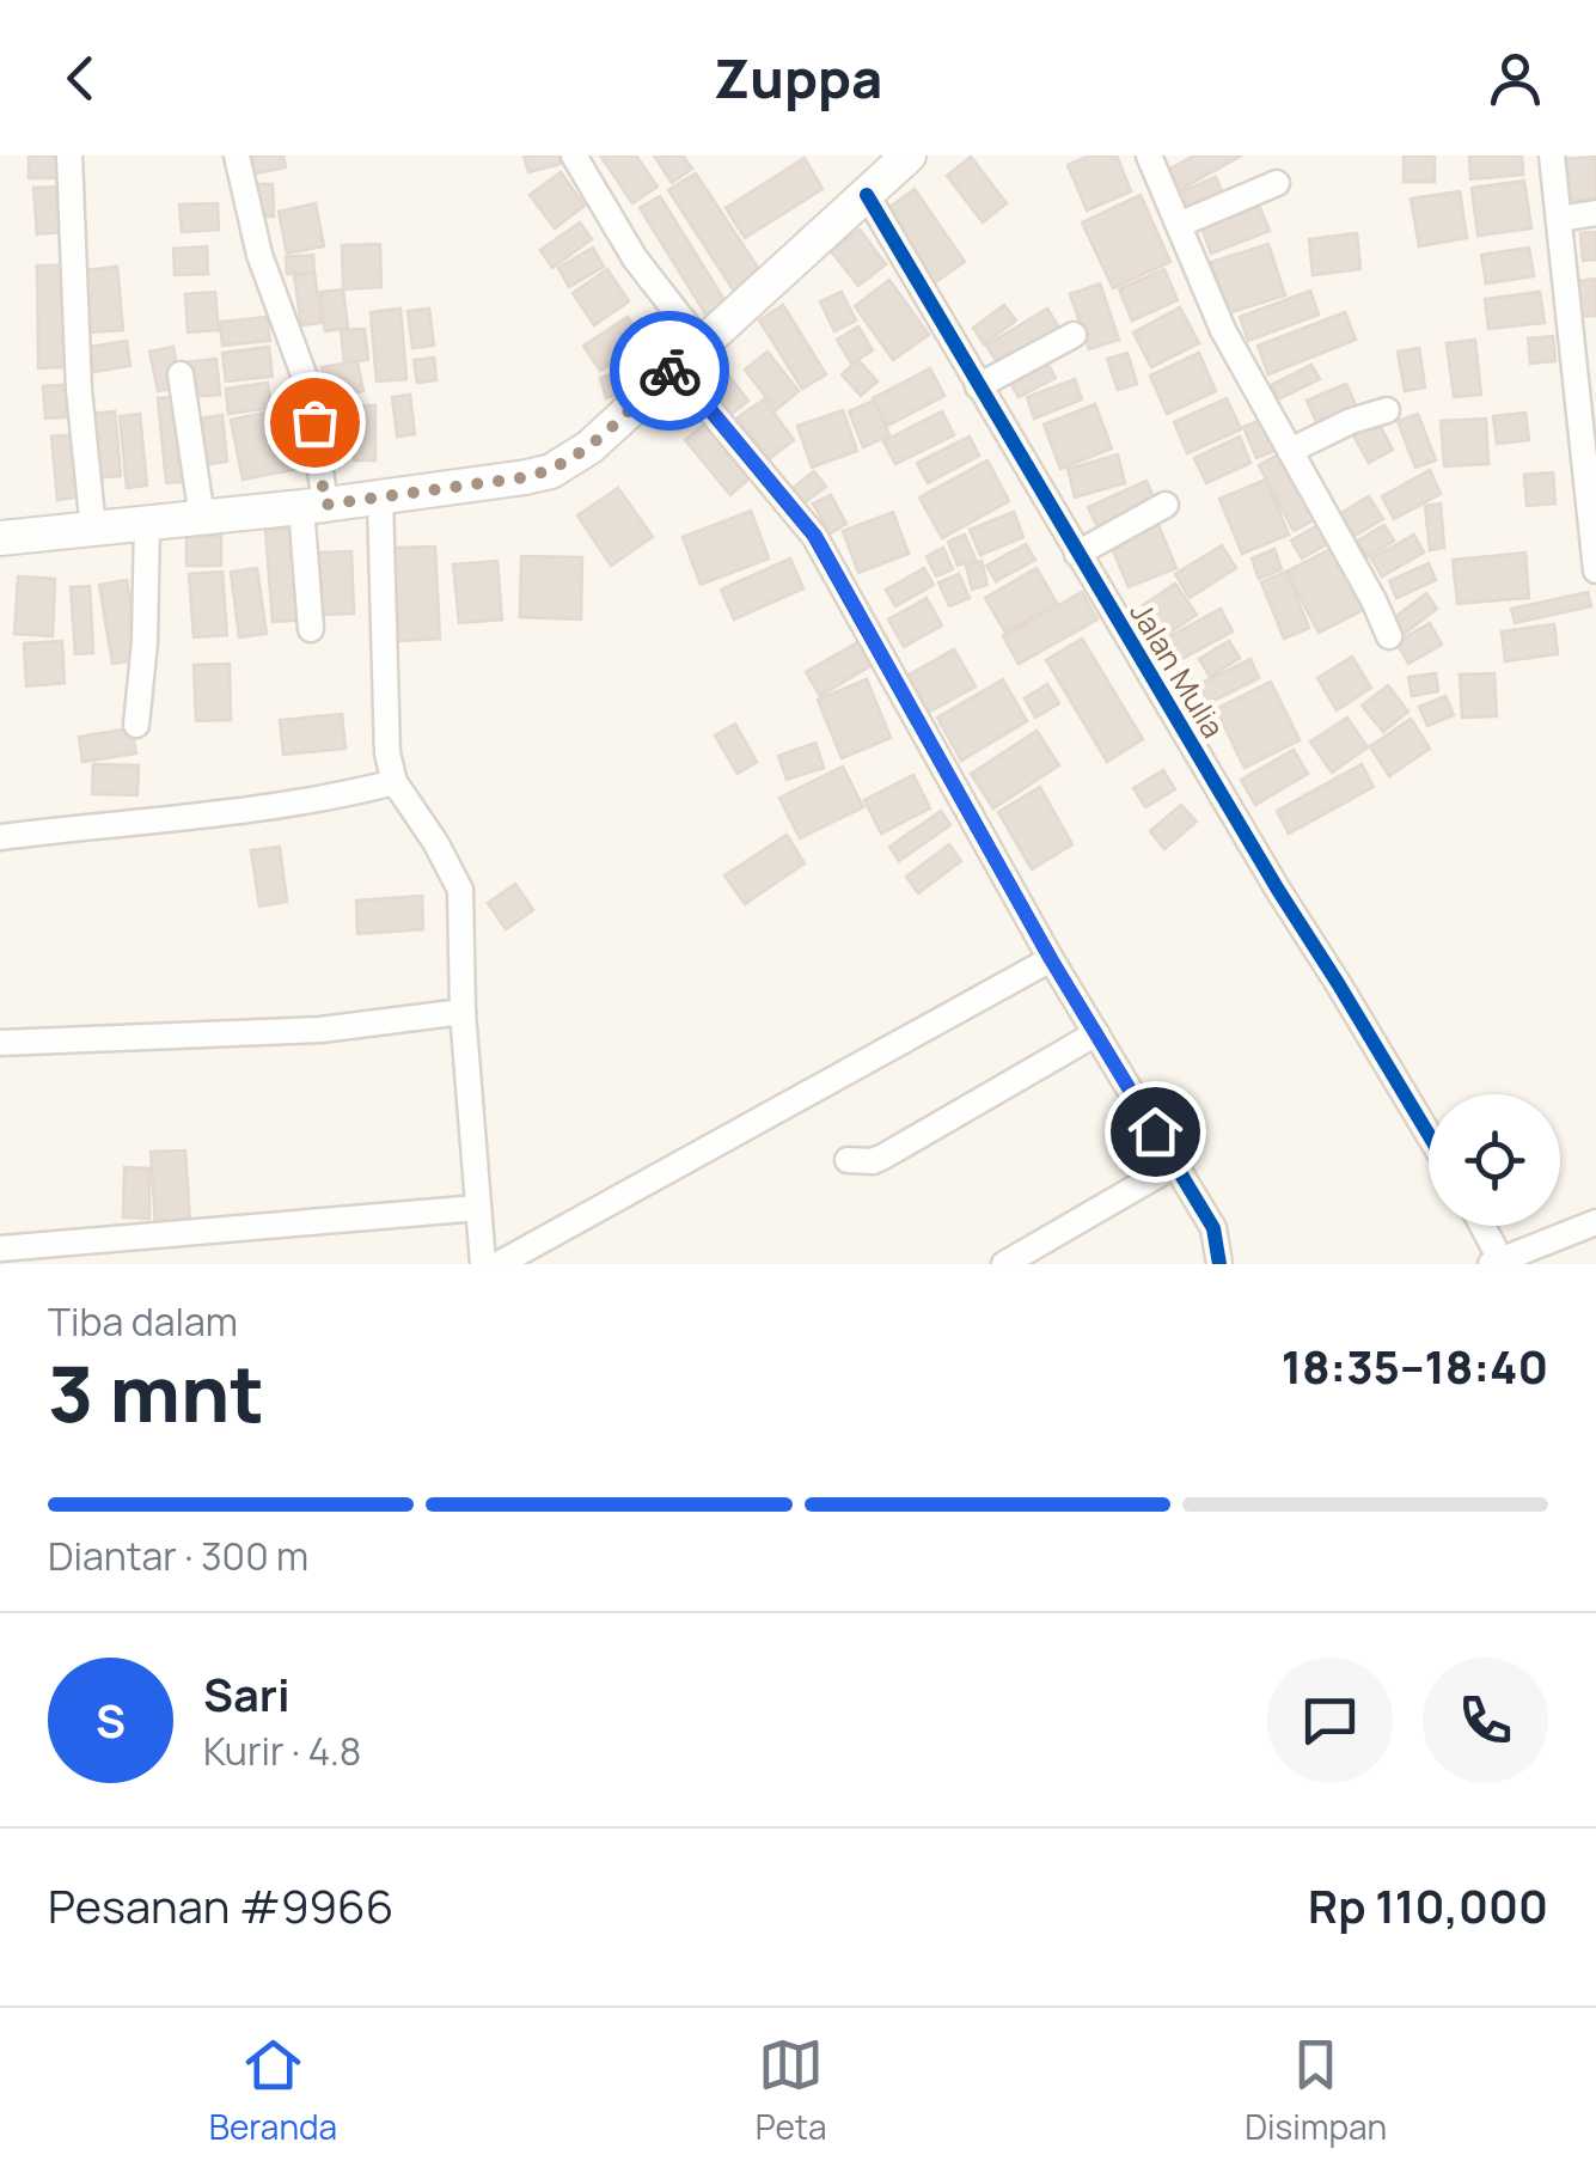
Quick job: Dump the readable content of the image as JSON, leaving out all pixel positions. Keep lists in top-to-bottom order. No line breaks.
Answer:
{"streets":{"street":["Jalan Mulia"]},"page":{"header":"Zuppa","heading":["3 mnt","Tiba dalam","18:35–18:40"],"panel":["Sari","Kurir · 4.8","Pesanan #9966","Rp 110,000"],"bar":"Diantar · 300 m","round":"S","tabs":["Beranda","Peta","Disimpan"]}}
